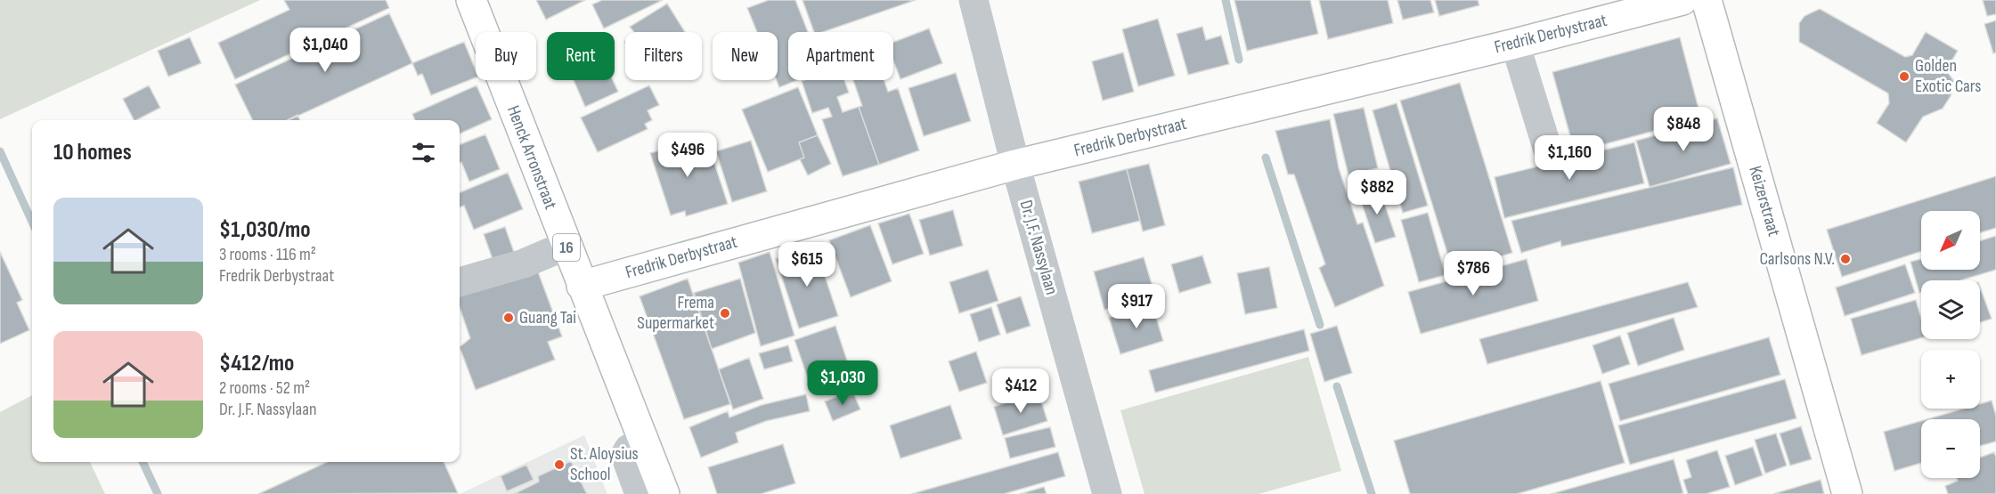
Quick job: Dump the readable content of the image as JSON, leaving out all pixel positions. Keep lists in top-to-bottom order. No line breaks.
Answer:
{"streets":{"main road":["Fredrik Derbystraat","Henck Arronstraat","Keizerstraat","16"],"street":["Dr. J.F. Nassylaan"]},"crossings":[["Fredrik Derbystraat","Henck Arronstraat"],["Fredrik Derbystraat","Dr. J.F. Nassylaan"]],"places":["Golden Exotic Cars","Carlsons N.V.","Frema Supermarket","Guang Tai","St. Aloysius School"],"north":"bottom left","page":{"price":["$1,040","$848","$496","$1,160","$882","$615","$786","$917","$1,030","$412"],"chip":["Buy","Rent","Filters","New","Apartment"],"heading":"10 homes","list":[{"name":"$1,030/mo","note":"3 rooms · 116 m² · Fredrik Derbystraat"},{"name":"$412/mo","note":"2 rooms · 52 m² · Dr. J.F. Nassylaan"}],"map_buttons":["+","−"]}}
